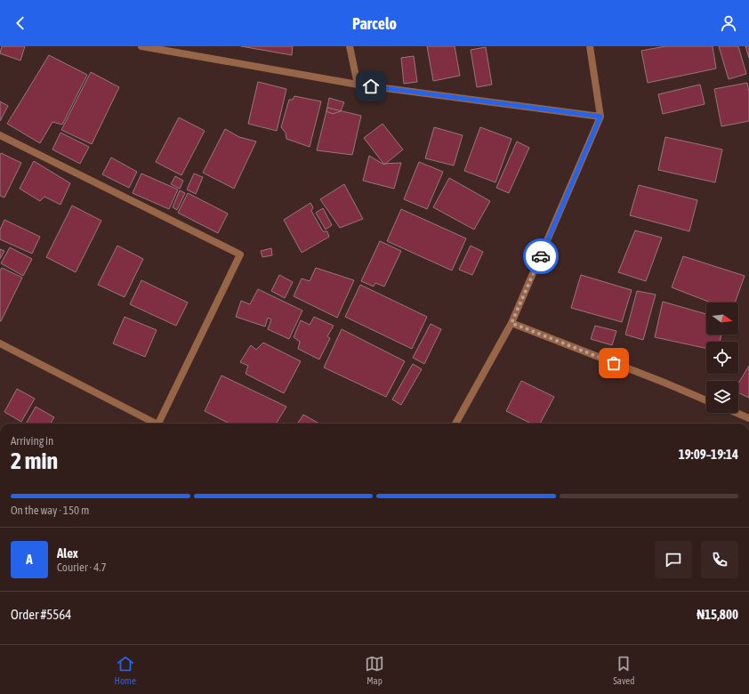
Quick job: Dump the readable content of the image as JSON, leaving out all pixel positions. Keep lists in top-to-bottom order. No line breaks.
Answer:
{"north":"right","page":{"header":"Parcelo","heading":["2 min","Arriving in","19:09–19:14"],"panel":["Alex","Courier · 4.7","Order #5564","₦15,800"],"bar":"On the way · 150 m","round":"A","tabs":["Home","Map","Saved"]}}
